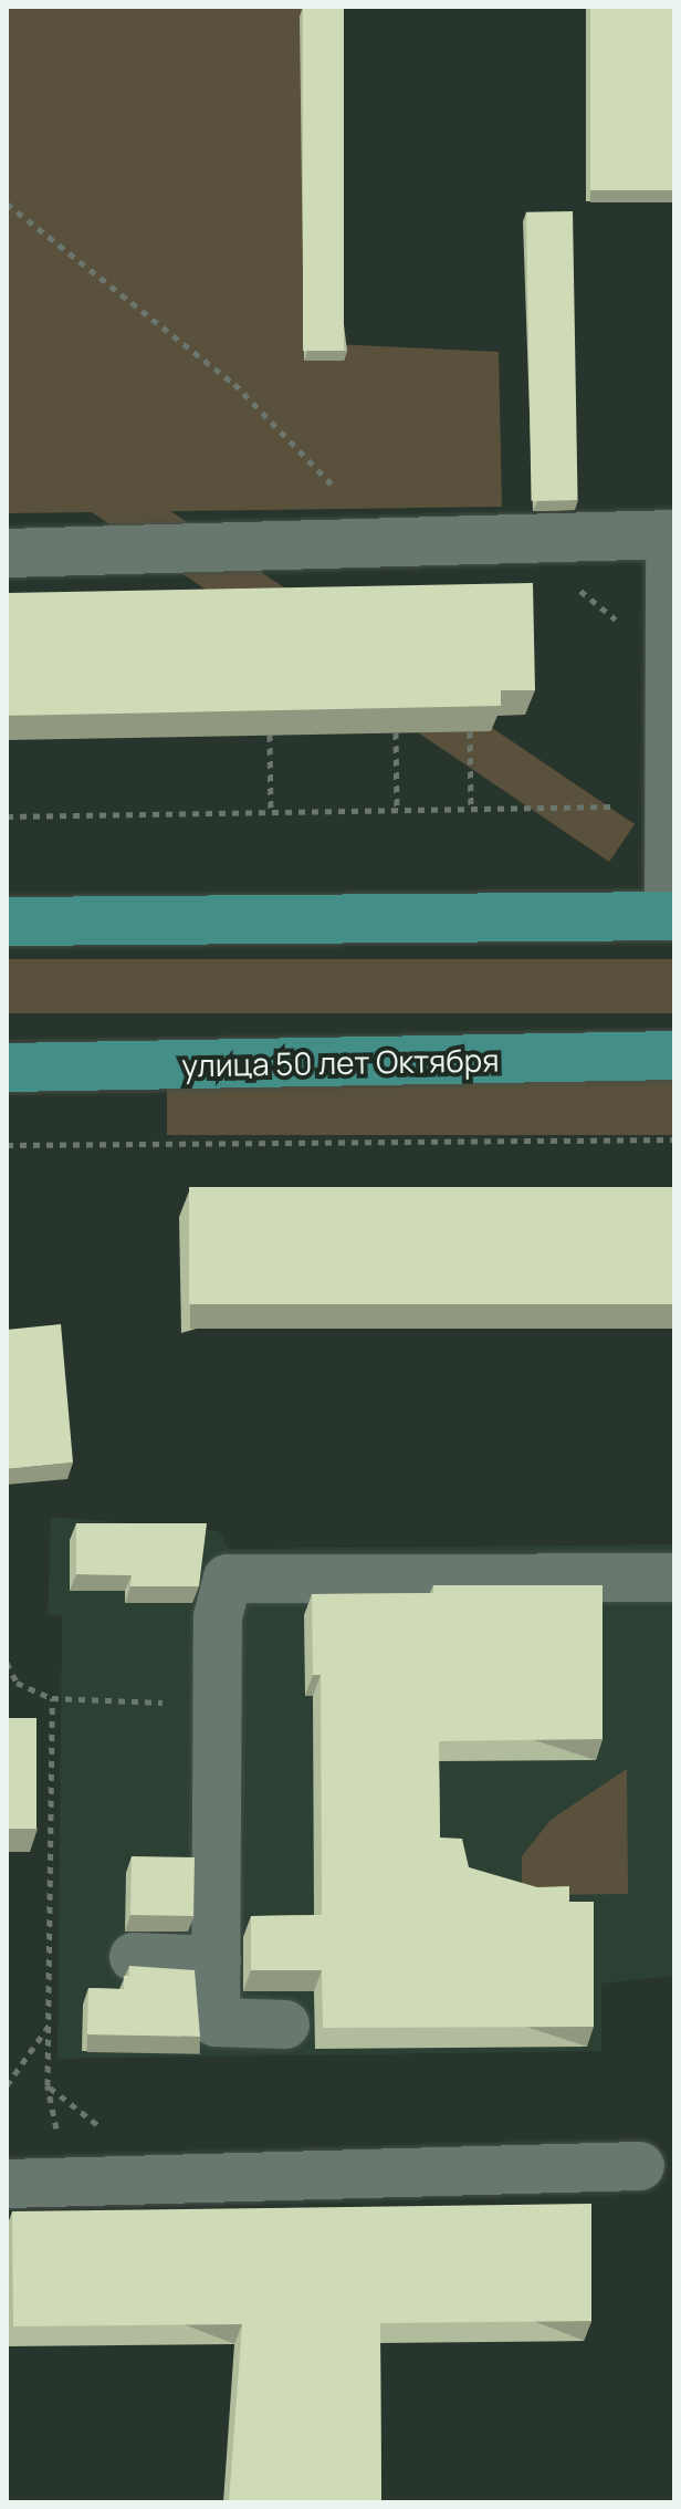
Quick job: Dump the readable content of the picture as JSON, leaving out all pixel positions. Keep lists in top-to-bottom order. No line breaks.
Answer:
{"streets":{"main road":["улица 50 лет Октября"]}}
